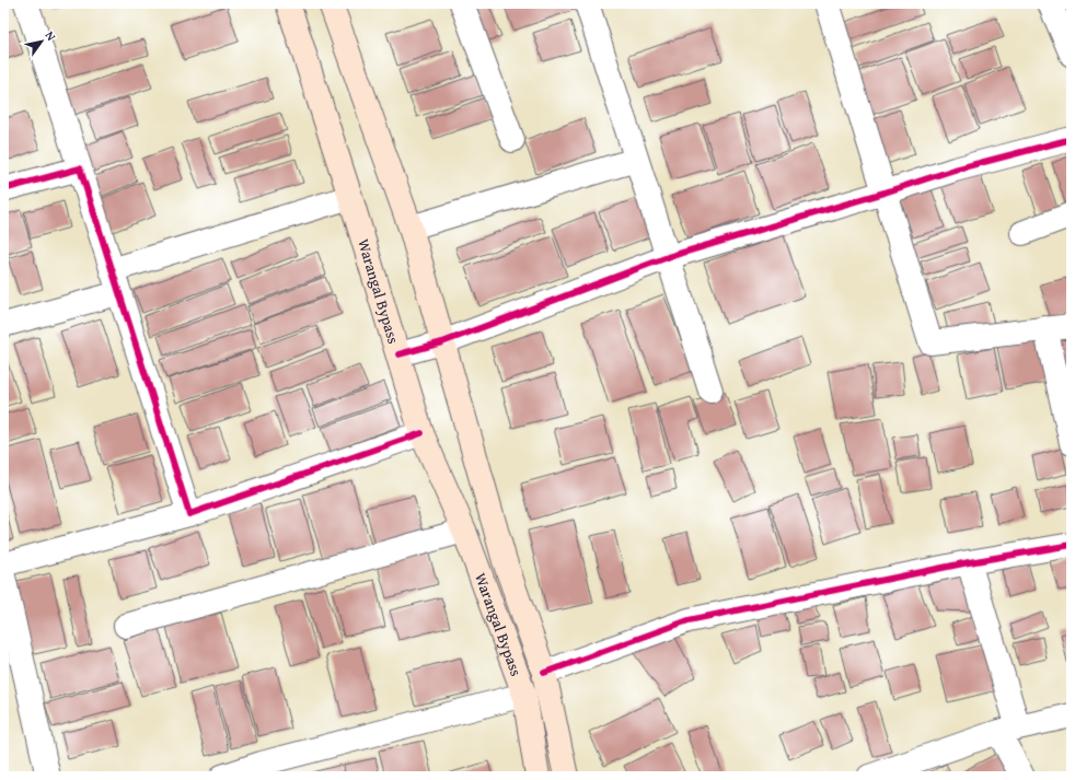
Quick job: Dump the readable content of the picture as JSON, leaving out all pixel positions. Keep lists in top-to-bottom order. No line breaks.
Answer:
{"streets":{"main road":["Warangal Bypass"]},"north":"top right"}
